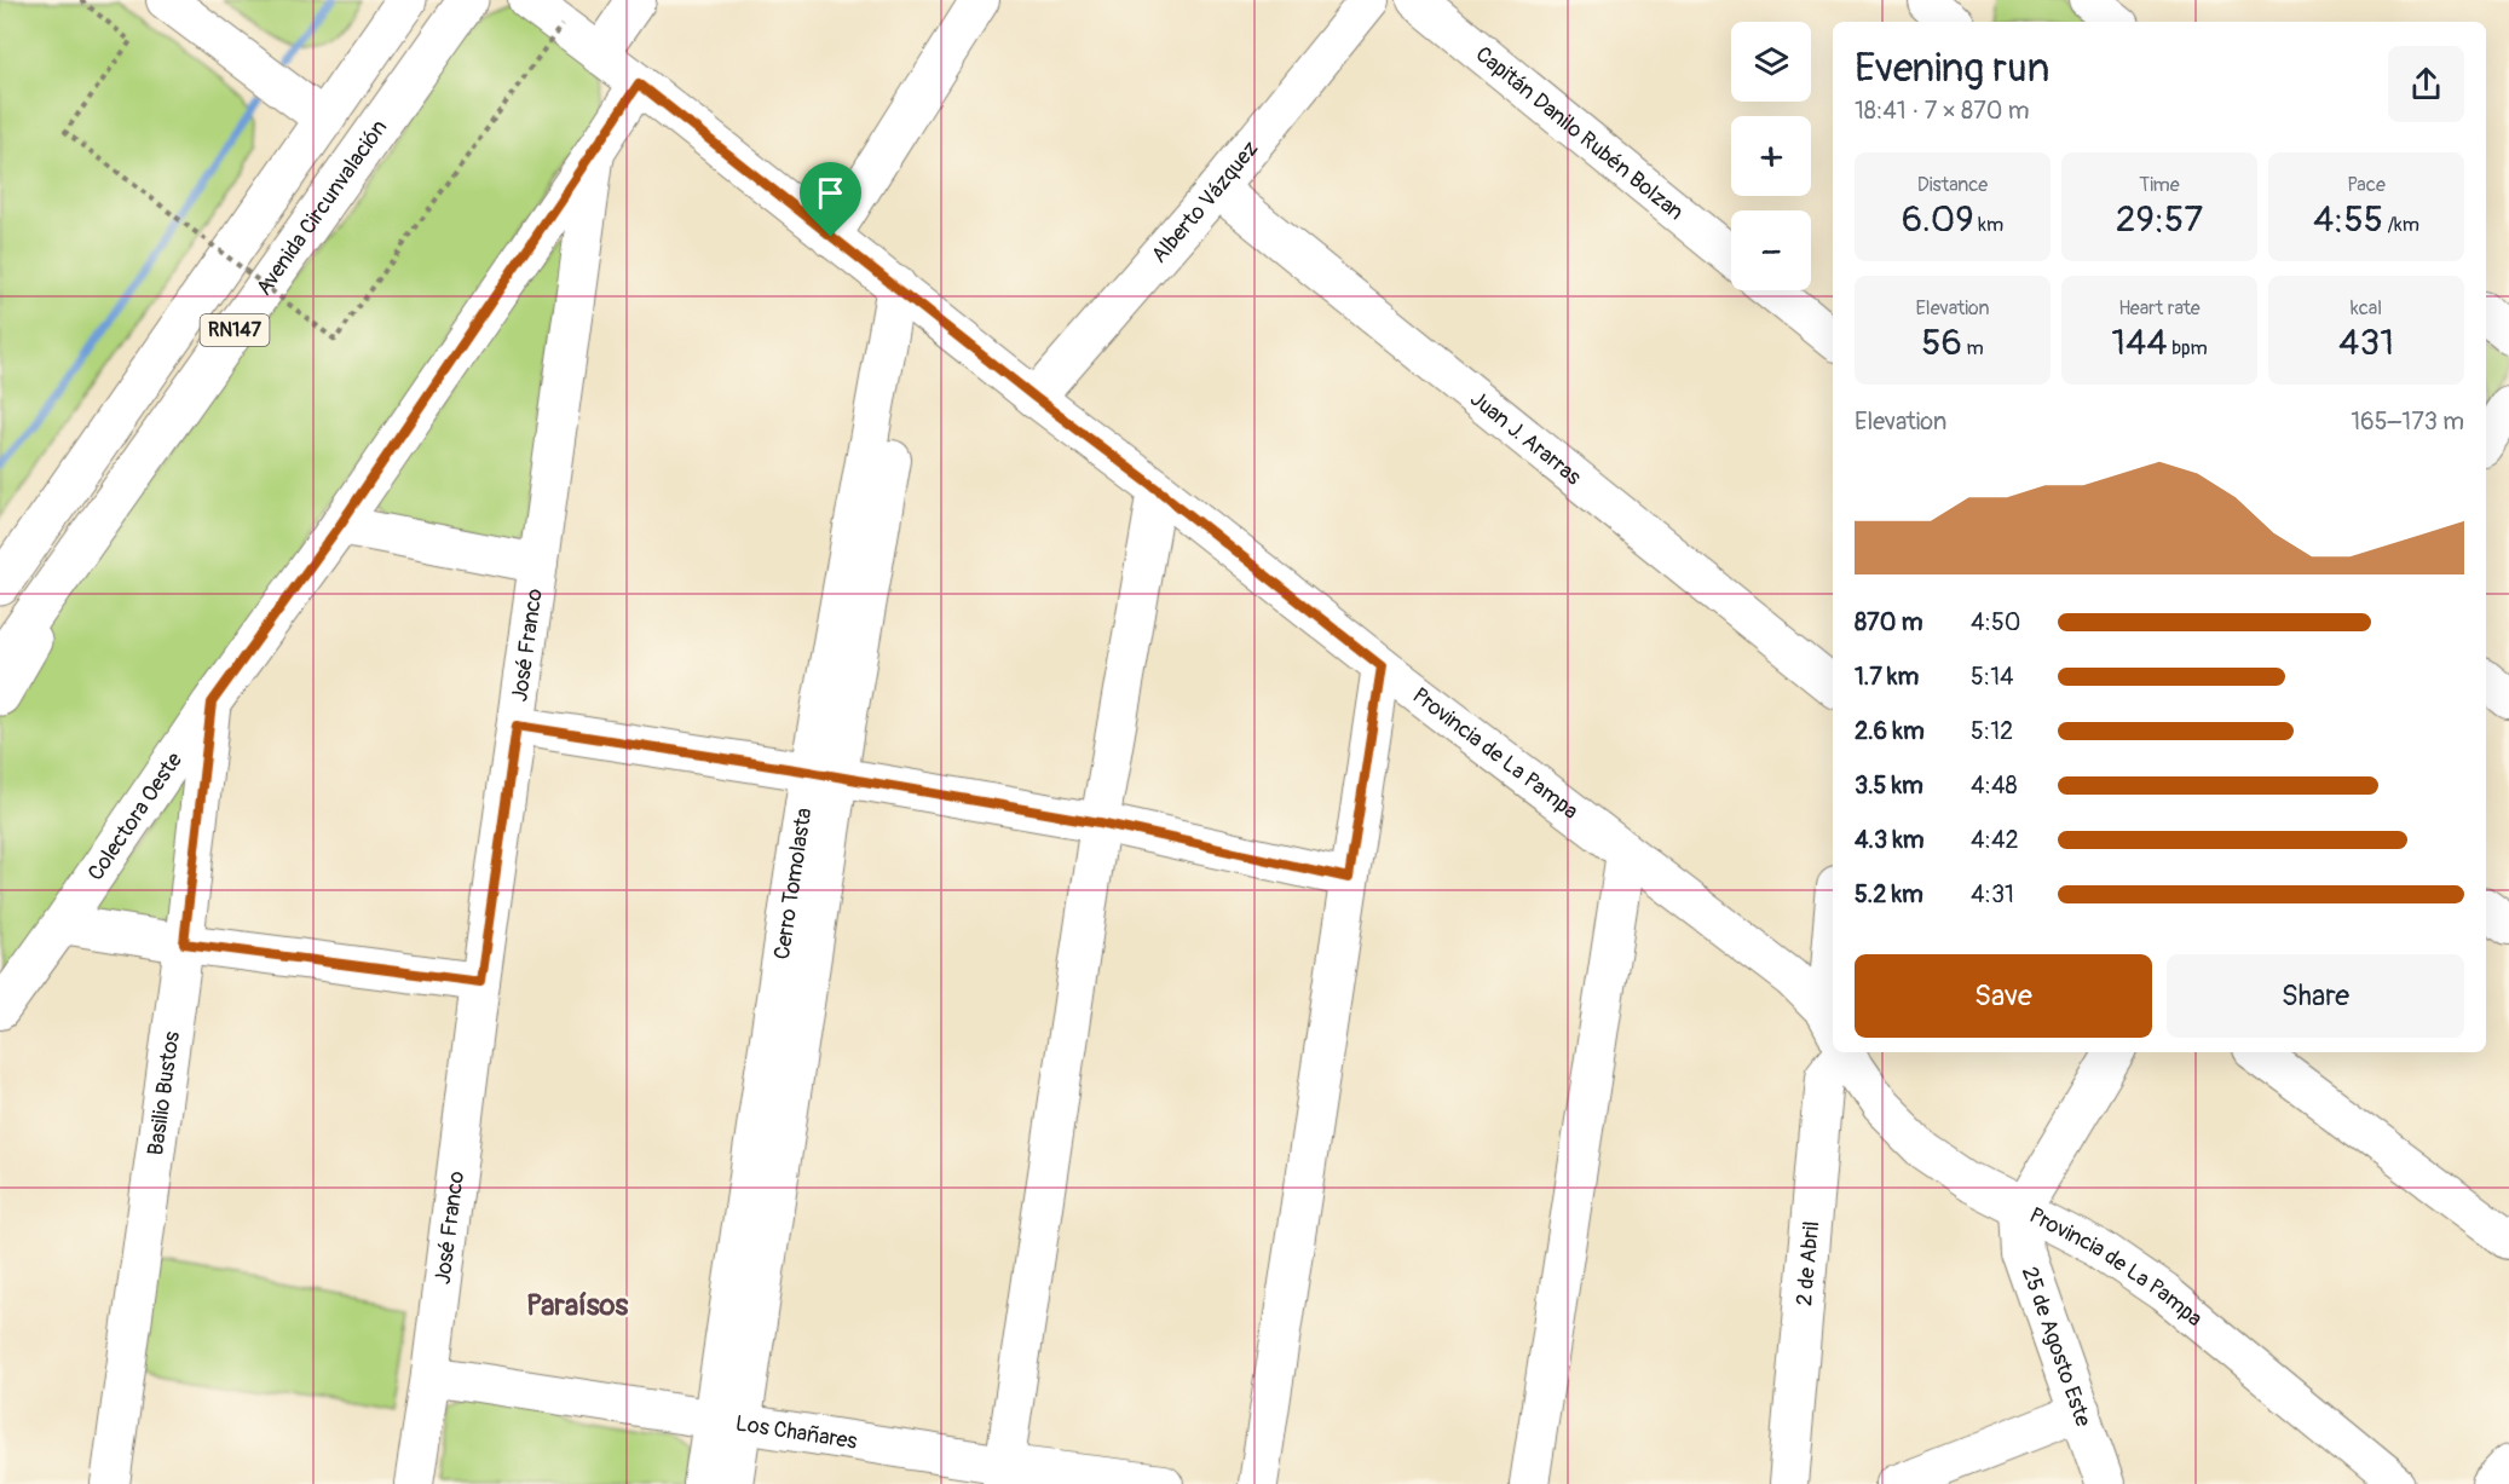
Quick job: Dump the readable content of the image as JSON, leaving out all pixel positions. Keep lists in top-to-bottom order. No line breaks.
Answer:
{"streets":{"highway":["Avenida Circunvalación","RN147"],"street":["Capitán Danilo Rubén Bolzan","Alberto Vázquez","Juan J. Ararras","José Franco","Provincia de La Pampa","Colectora Oeste","Cerro Tomolasta","Basilio Bustos","2 de Abril","25 de Agosto Este","Los Chañares"]},"crossings":[["Alberto Vázquez","Juan J. Ararras"],["Alberto Vázquez","Provincia de La Pampa"],["José Franco","Colectora Oeste"],["José Franco","Los Chañares"],["Provincia de La Pampa","Colectora Oeste"],["Provincia de La Pampa","Cerro Tomolasta"],["Provincia de La Pampa","25 de Agosto Este"],["Colectora Oeste","Basilio Bustos"],["Cerro Tomolasta","Los Chañares"]],"districts":["Paraísos"],"page":{"map_buttons":["+","−"],"heading":["Evening run","18:41 · 7 × 870 m"],"stats":[["Distance","6.09 km"],["Time","29:57"],["Pace","4:55 /km"],["Elevation","56 m"],["Heart rate","144 bpm"],["kcal","431"]],"chart":["Elevation","165–173 m"],"list":[{"name":"870 m","note":"4:50"},{"name":"1.7 km","note":"5:14"},{"name":"2.6 km","note":"5:12"},{"name":"3.5 km","note":"4:48"},{"name":"4.3 km","note":"4:42"},{"name":"5.2 km","note":"4:31"}],"buttons":["Save","Share"]}}
